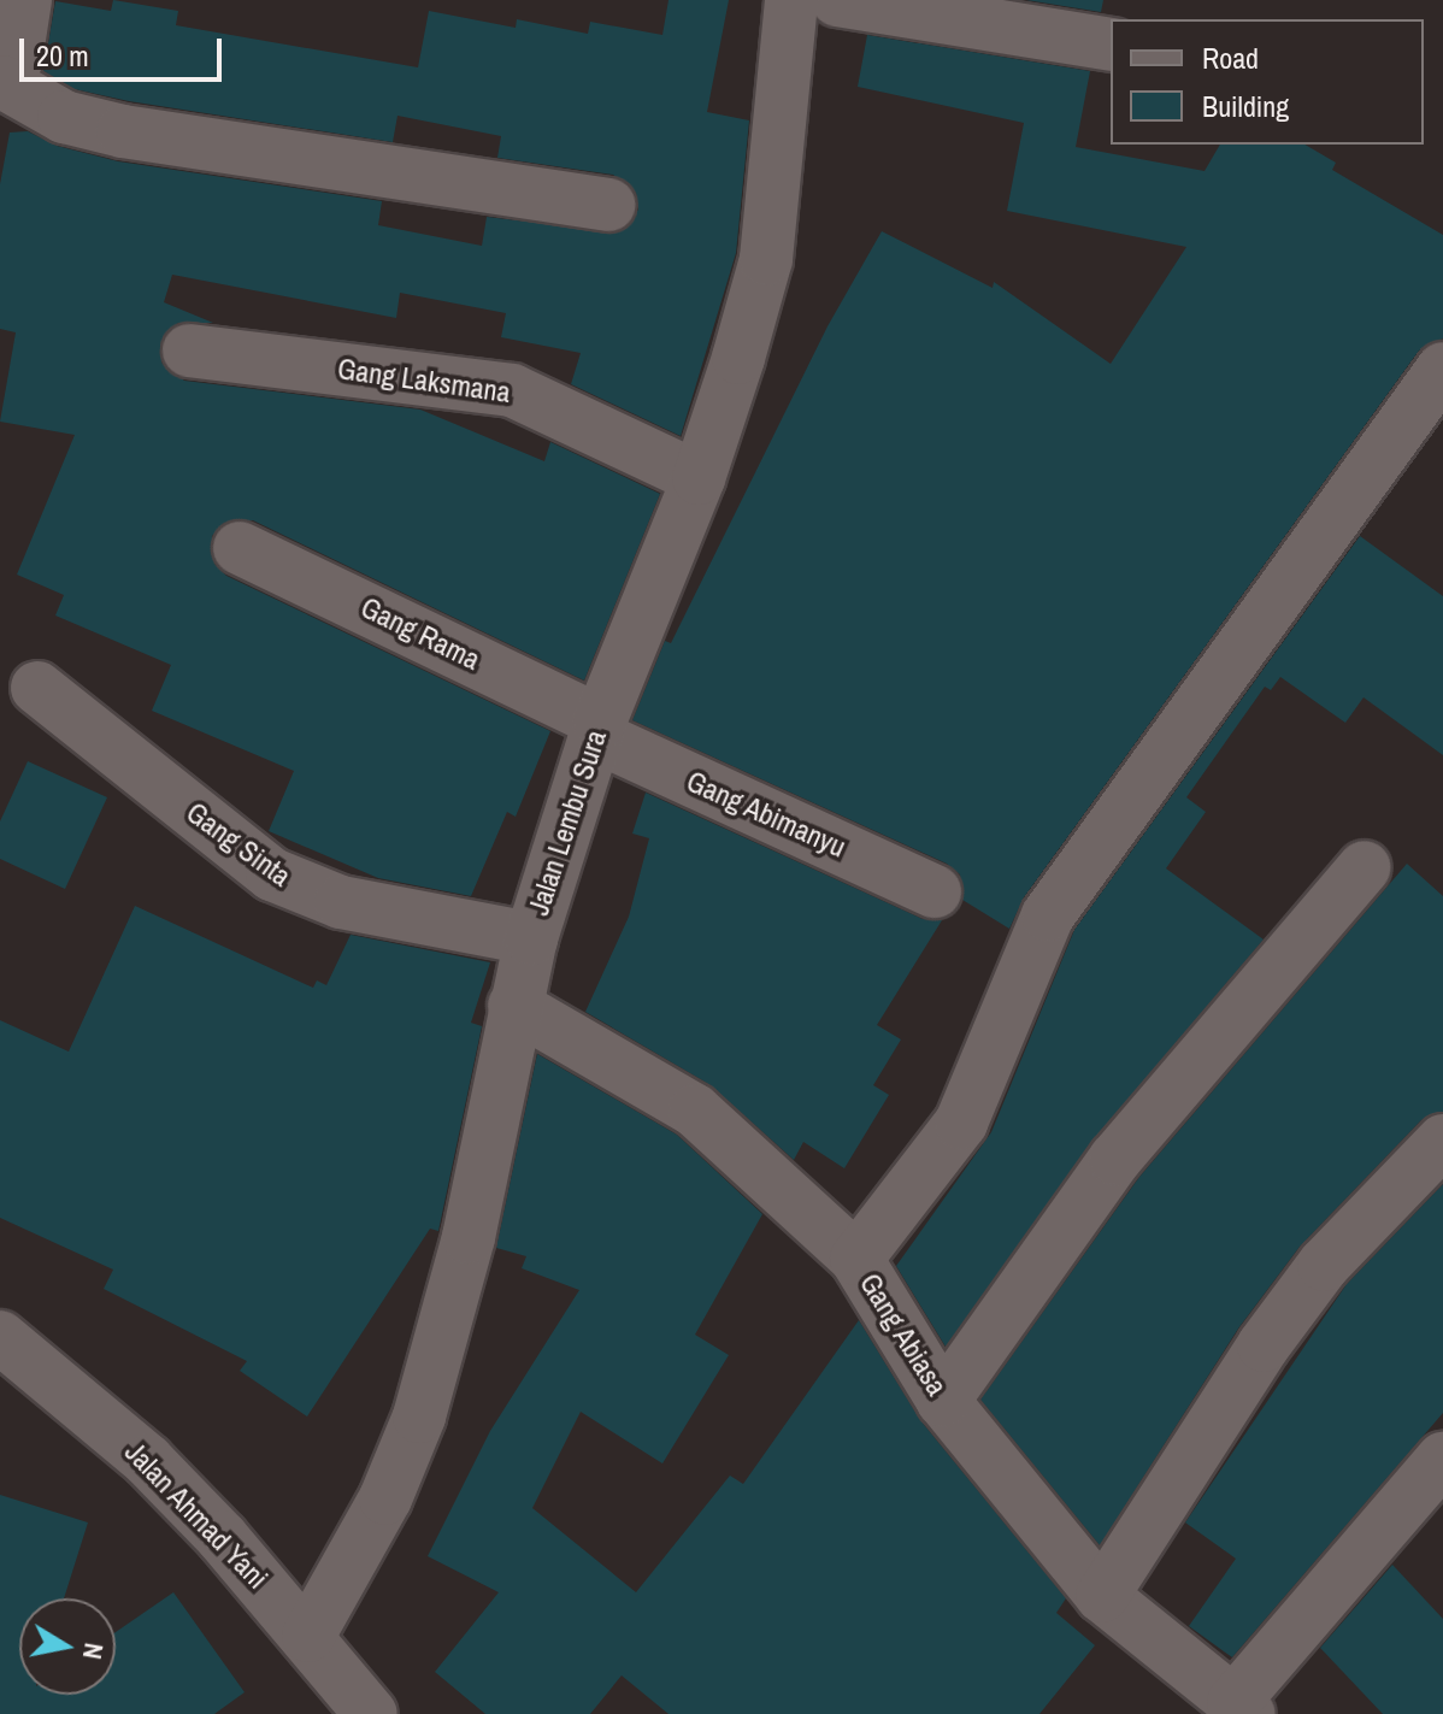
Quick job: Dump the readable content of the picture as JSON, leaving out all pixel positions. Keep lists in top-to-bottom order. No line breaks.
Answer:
{"streets":{"street":["Gang Laksmana","Gang Rama","Gang Abimanyu","Jalan Lembu Sura","Gang Sinta","Gang Abiasa","Jalan Ahmad Yani"]},"crossings":[["Gang Laksmana","Jalan Lembu Sura"],["Gang Rama","Gang Abimanyu"],["Gang Rama","Jalan Lembu Sura"],["Gang Abimanyu","Jalan Lembu Sura"],["Jalan Lembu Sura","Gang Sinta"],["Jalan Lembu Sura","Gang Abiasa"],["Jalan Lembu Sura","Jalan Ahmad Yani"]],"legend":["Road","Building"],"scale_bar":"20 m","north":"right"}
